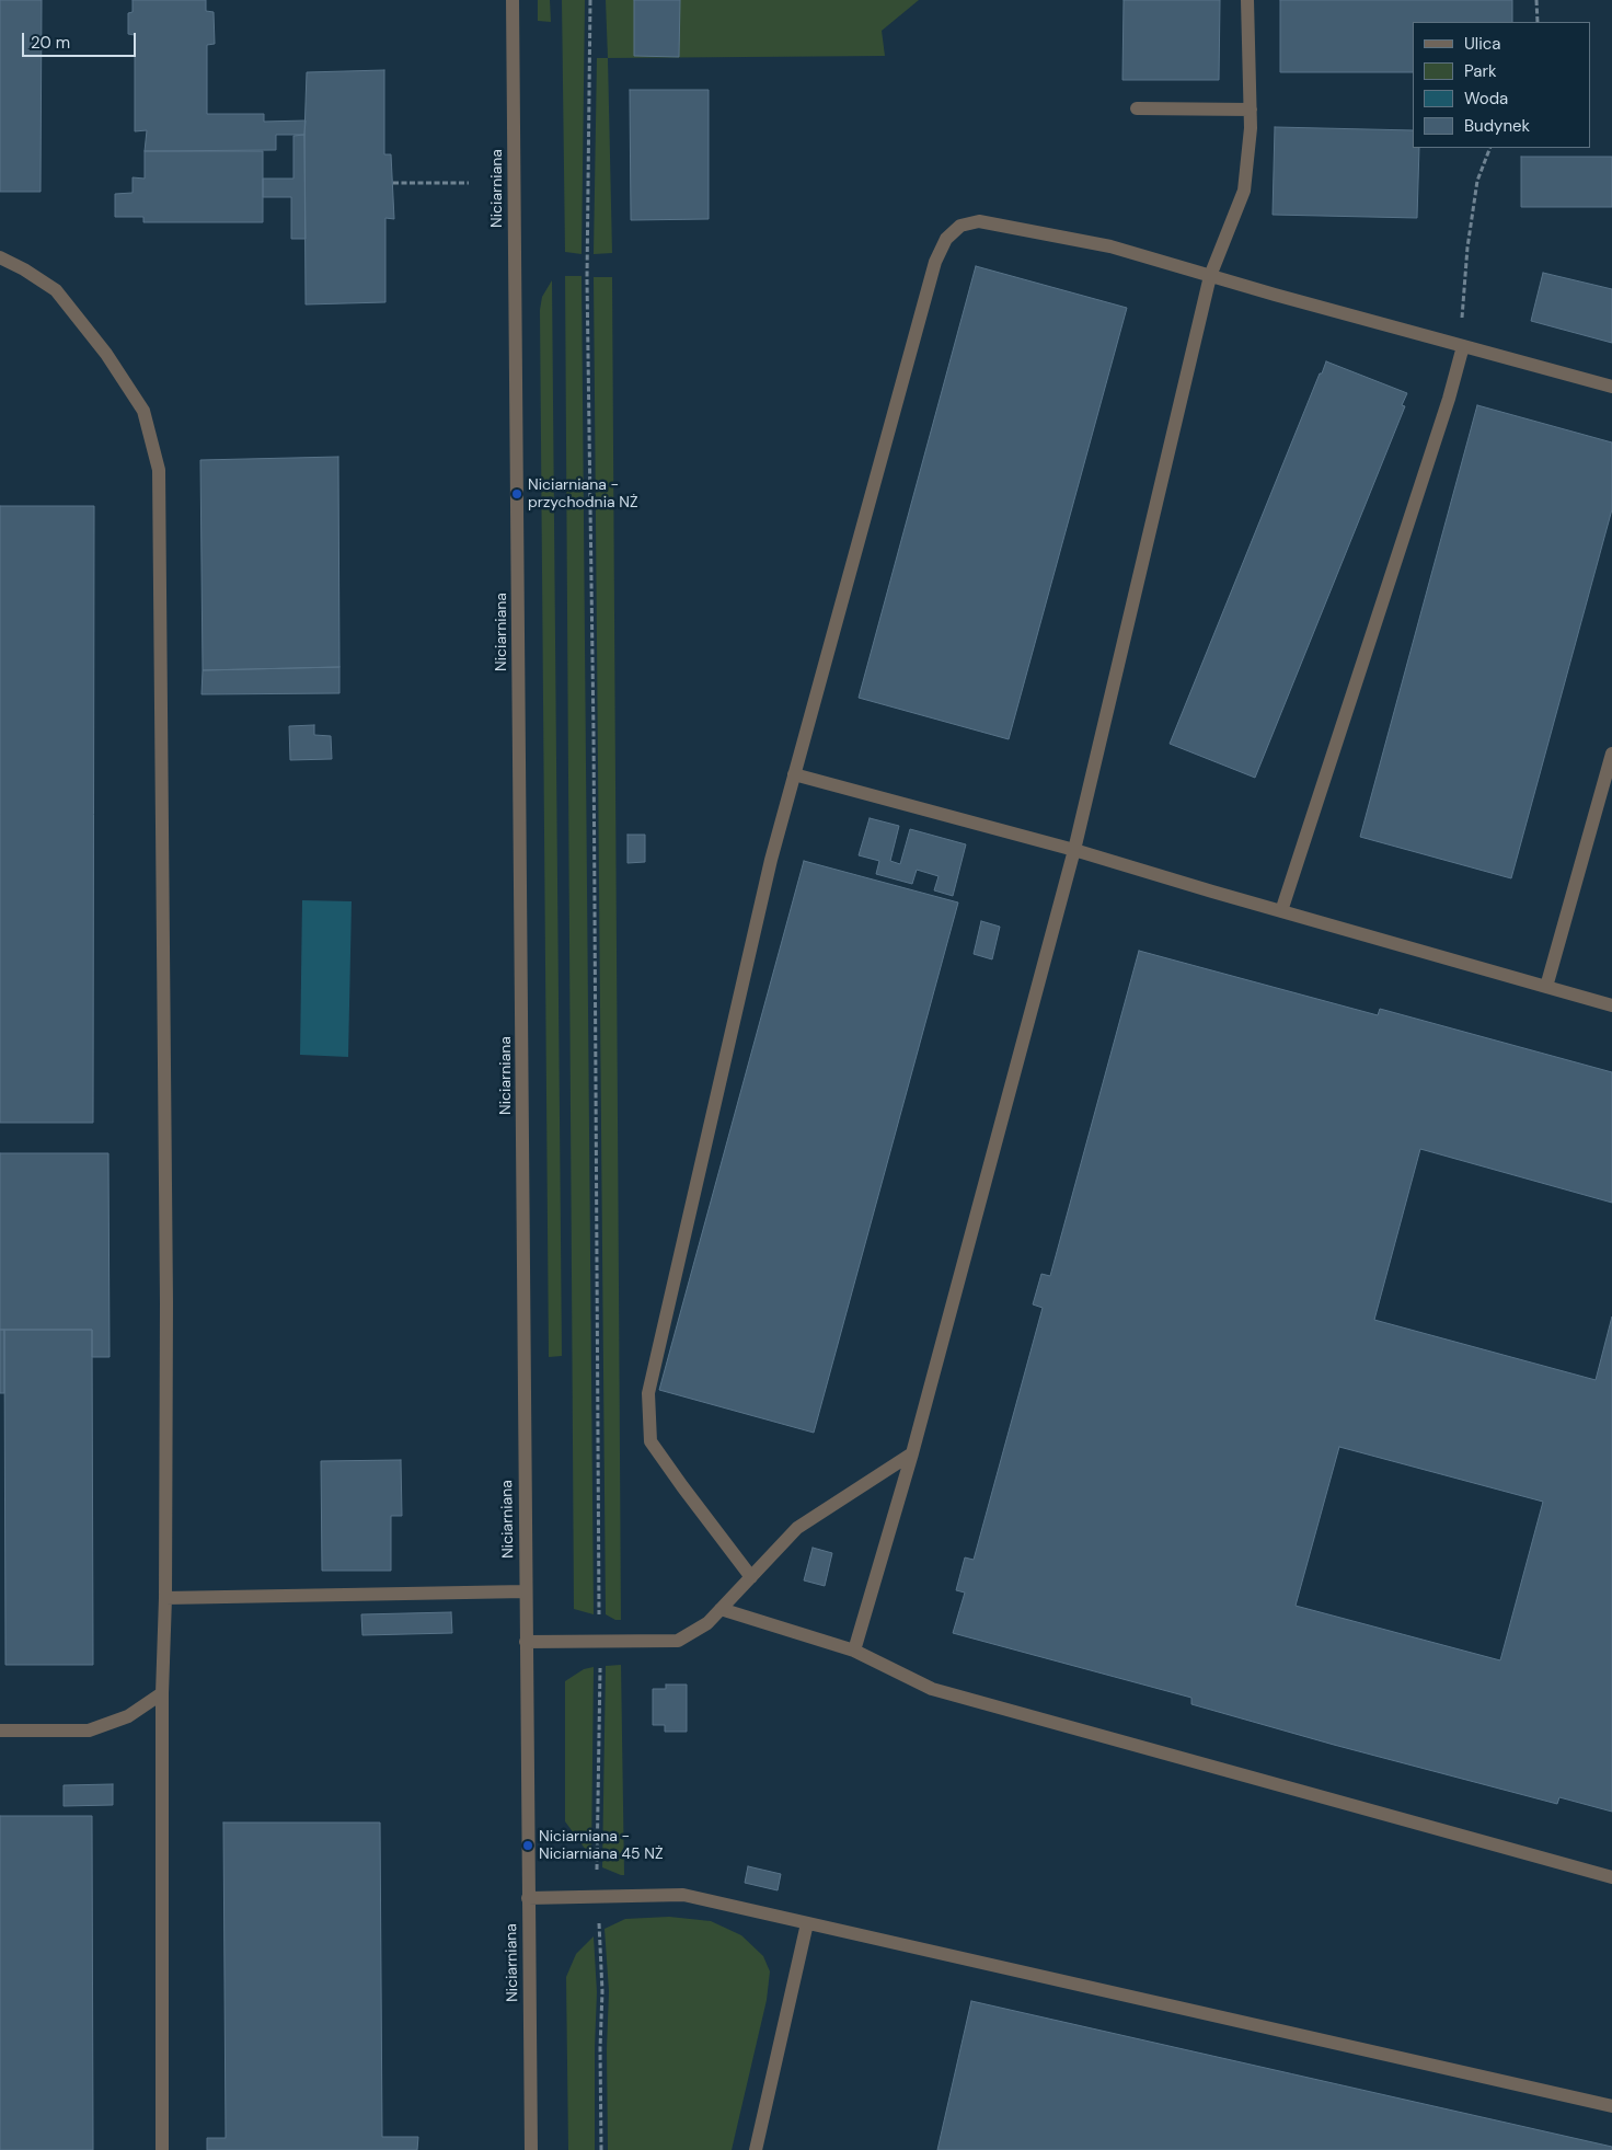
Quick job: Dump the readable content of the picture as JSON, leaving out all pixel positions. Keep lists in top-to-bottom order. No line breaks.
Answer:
{"streets":{"street":["Niciarniana"]},"places":["Niciarniana - przychodnia NŻ","Niciarniana - Niciarniana 45 NŻ"],"legend":["Ulica","Park","Woda","Budynek"],"scale_bar":"20 m"}
